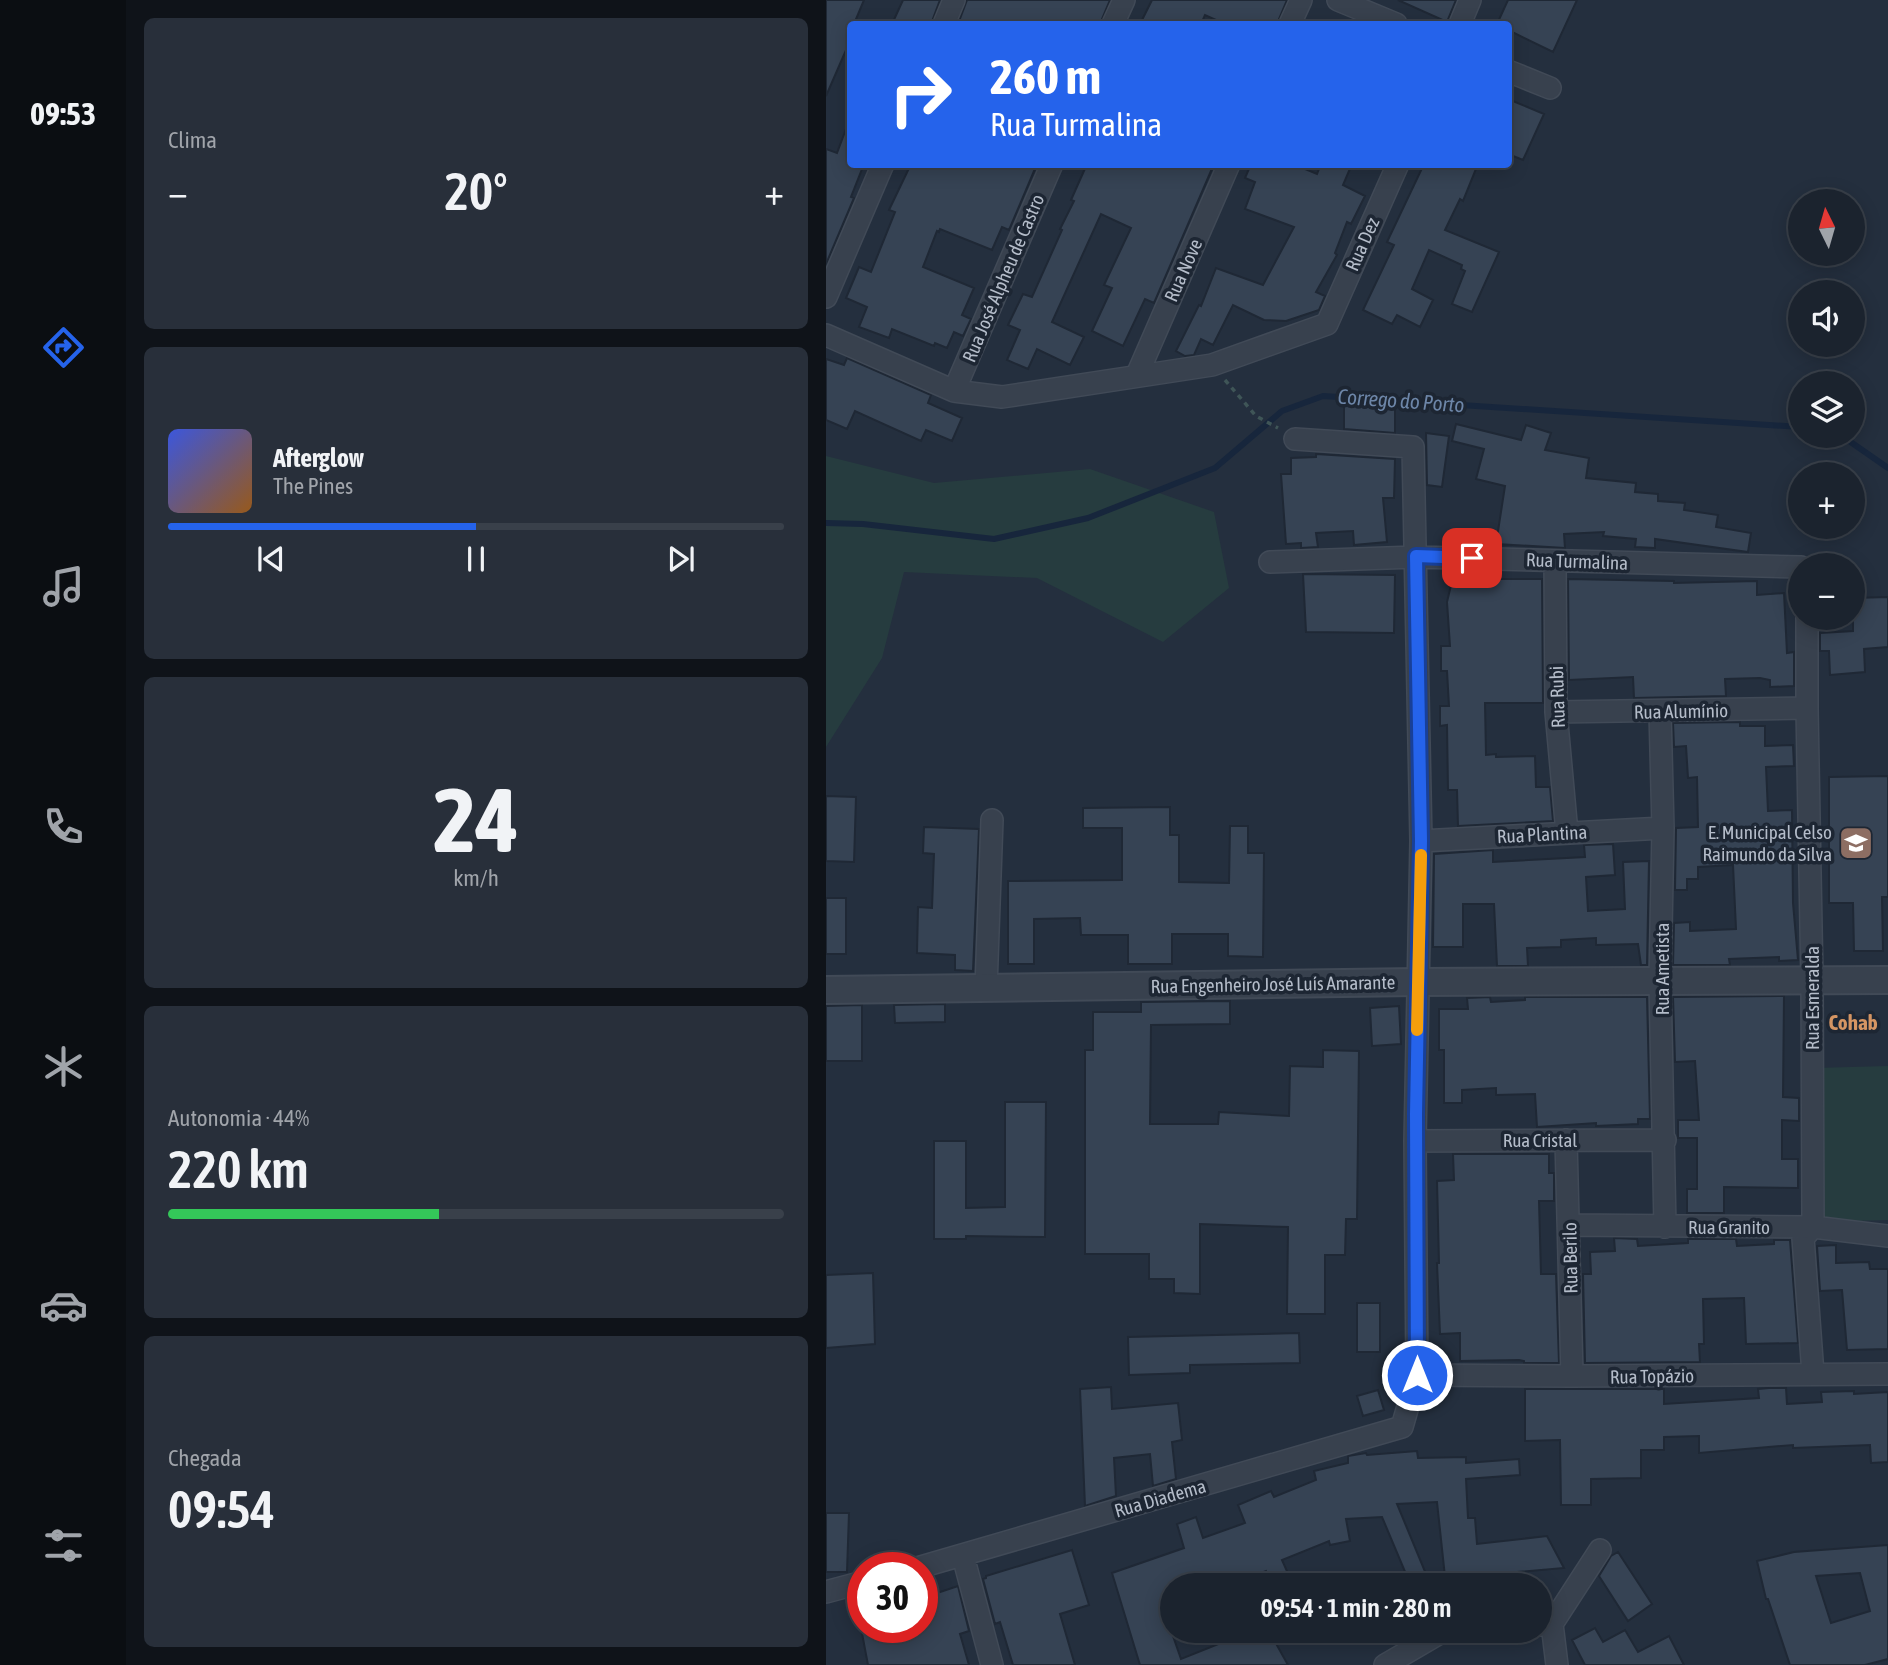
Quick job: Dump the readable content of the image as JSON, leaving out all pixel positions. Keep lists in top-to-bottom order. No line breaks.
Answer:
{"streets":{"street":["Rua Dez","Rua Nove","Rua José Alpheu de Castro","Rua Turmalina","Rua Rubi","Rua Alumínio","Rua Plantina","Rua Ametista","Rua Engenheiro José Luís Amarante","Rua Esmeralda","Rua Cristal","Rua Granito","Rua Berilo","Rua Topázio","Rua Diadema"]},"crossings":[["Rua Turmalina","Rua Rubi"],["Rua Rubi","Rua Alumínio"],["Rua Rubi","Rua Plantina"],["Rua Alumínio","Rua Ametista"],["Rua Alumínio","Rua Esmeralda"],["Rua Plantina","Rua Ametista"],["Rua Ametista","Rua Engenheiro José Luís Amarante"],["Rua Ametista","Rua Cristal"],["Rua Ametista","Rua Granito"],["Rua Engenheiro José Luís Amarante","Rua Esmeralda"],["Rua Esmeralda","Rua Granito"],["Rua Esmeralda","Rua Topázio"],["Rua Cristal","Rua Berilo"],["Rua Granito","Rua Berilo"],["Rua Berilo","Rua Topázio"],["Rua Topázio","Rua Diadema"]],"districts":["Cohab"],"water":["Corrego do Porto"],"places":{"school or university":["E. Municipal Celso Raimundo da Silva"]},"north":"top","page":{"tabs":"09:53","tile":["Clima",["24","km/h"],["Autonomia · 44%","220 km"],["Chegada","09:54"]],"turn":["260 m","Rua Turmalina"],"heat":["−","20°","+"],"map_buttons":["+","−"],"song":["Afterglow","The Pines"],"limit":"30","trip":"09:54 · 1 min · 280 m"}}
